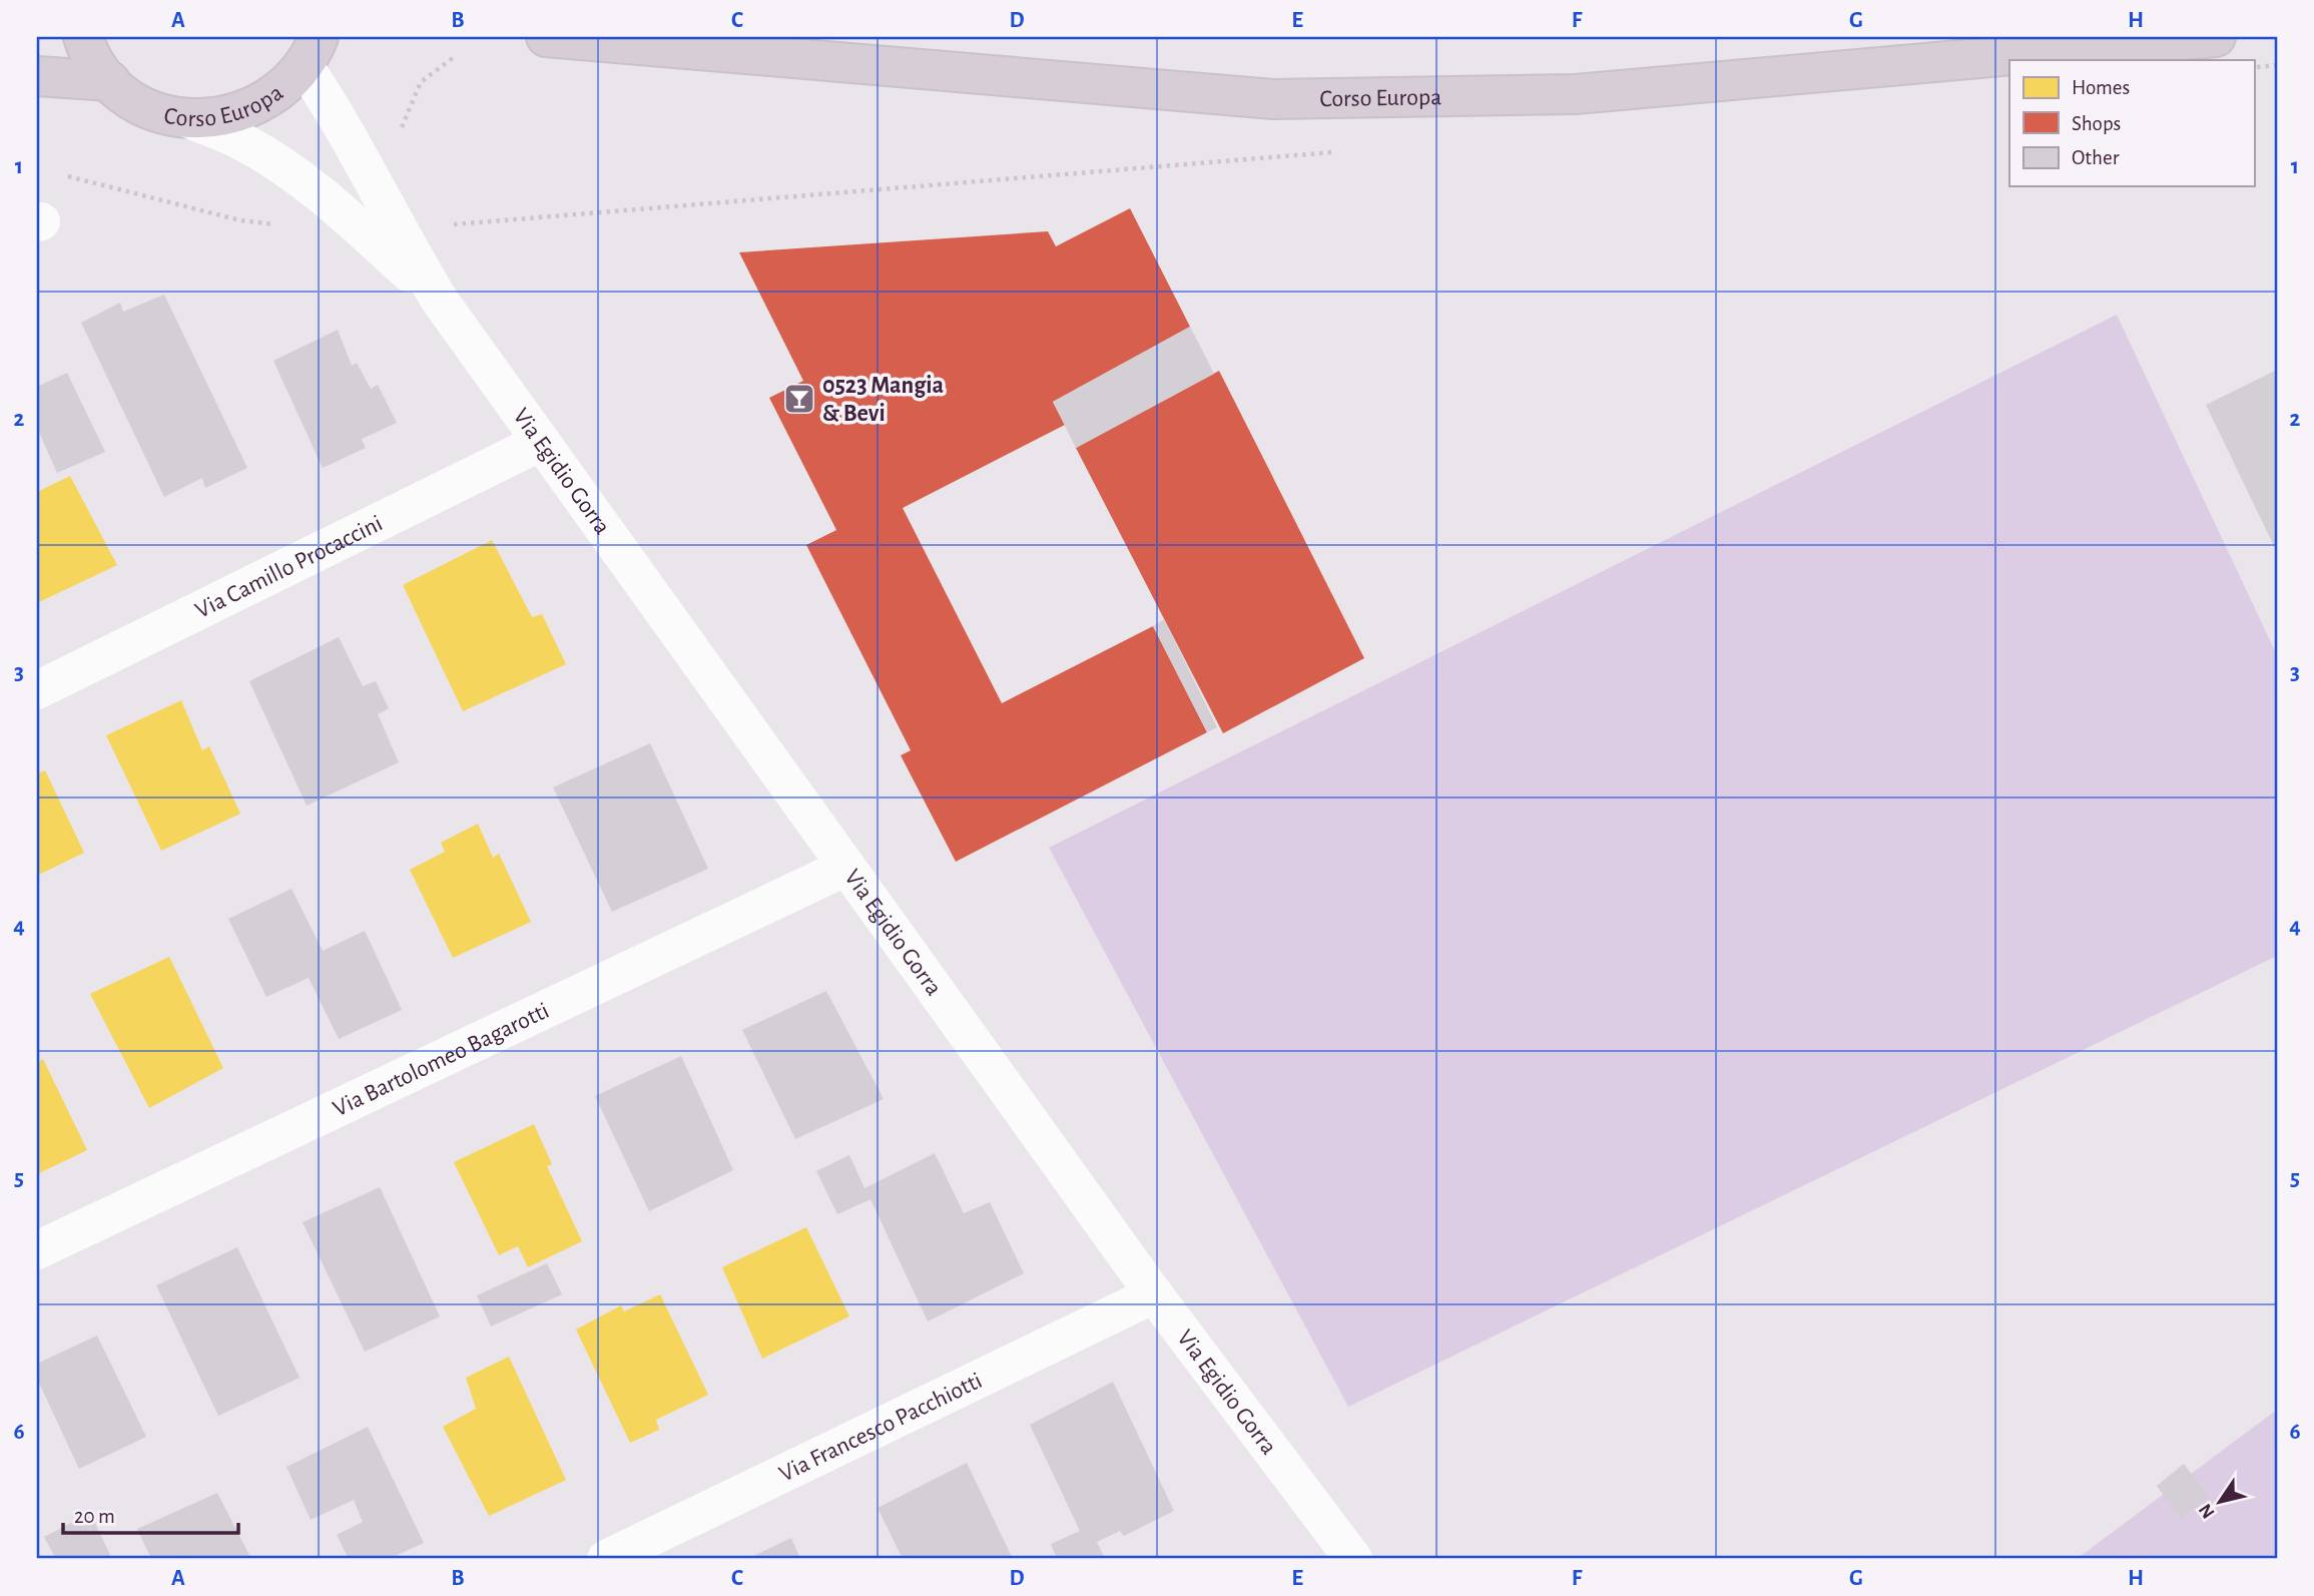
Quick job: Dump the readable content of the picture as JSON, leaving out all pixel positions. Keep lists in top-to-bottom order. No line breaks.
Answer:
{"streets":{"main road":["Corso Europa"],"street":["Via Egidio Gorra","Via Camillo Procaccini","Via Bartolomeo Bagarotti","Via Francesco Pacchiotti"]},"crossings":[["Corso Europa","Via Egidio Gorra"],["Via Egidio Gorra","Via Camillo Procaccini"],["Via Egidio Gorra","Via Bartolomeo Bagarotti"],["Via Egidio Gorra","Via Francesco Pacchiotti"]],"places":{"bar":["0523 Mangia & Bevi"]},"legend":["Homes","Shops","Other"],"scale_bar":"20 m","north":"bottom left","grid":{"columns":["A","B","C","D","E","F","G","H"],"rows":["1","2","3","4","5","6"]}}
